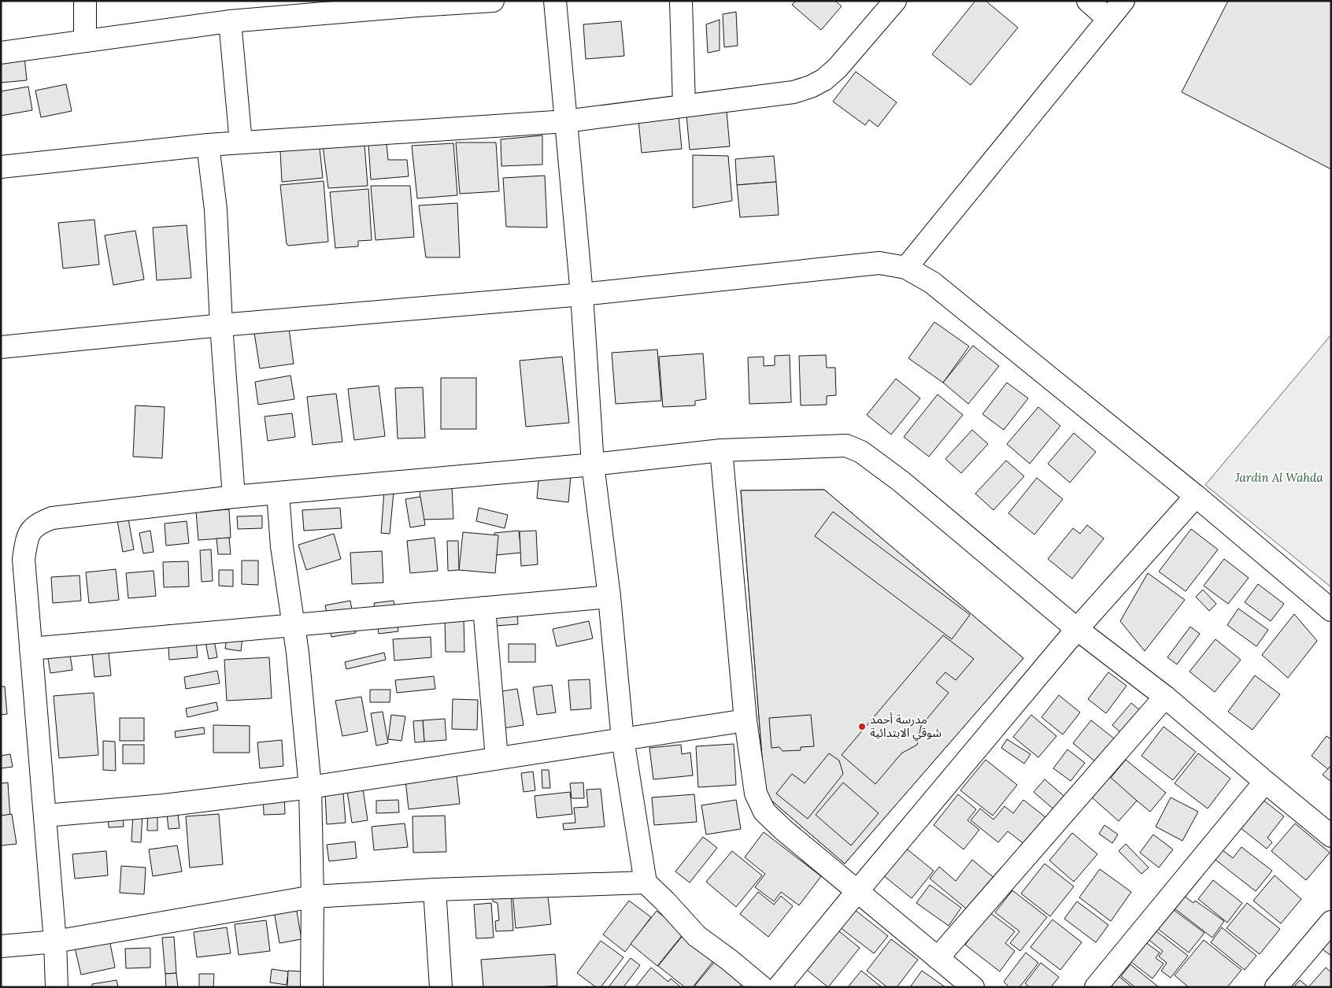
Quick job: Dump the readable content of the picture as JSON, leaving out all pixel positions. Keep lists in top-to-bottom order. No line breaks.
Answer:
{"parks":["Jardin Al Wahda"],"places":["مدرسة أحمد شوقي الابتدائية"]}
